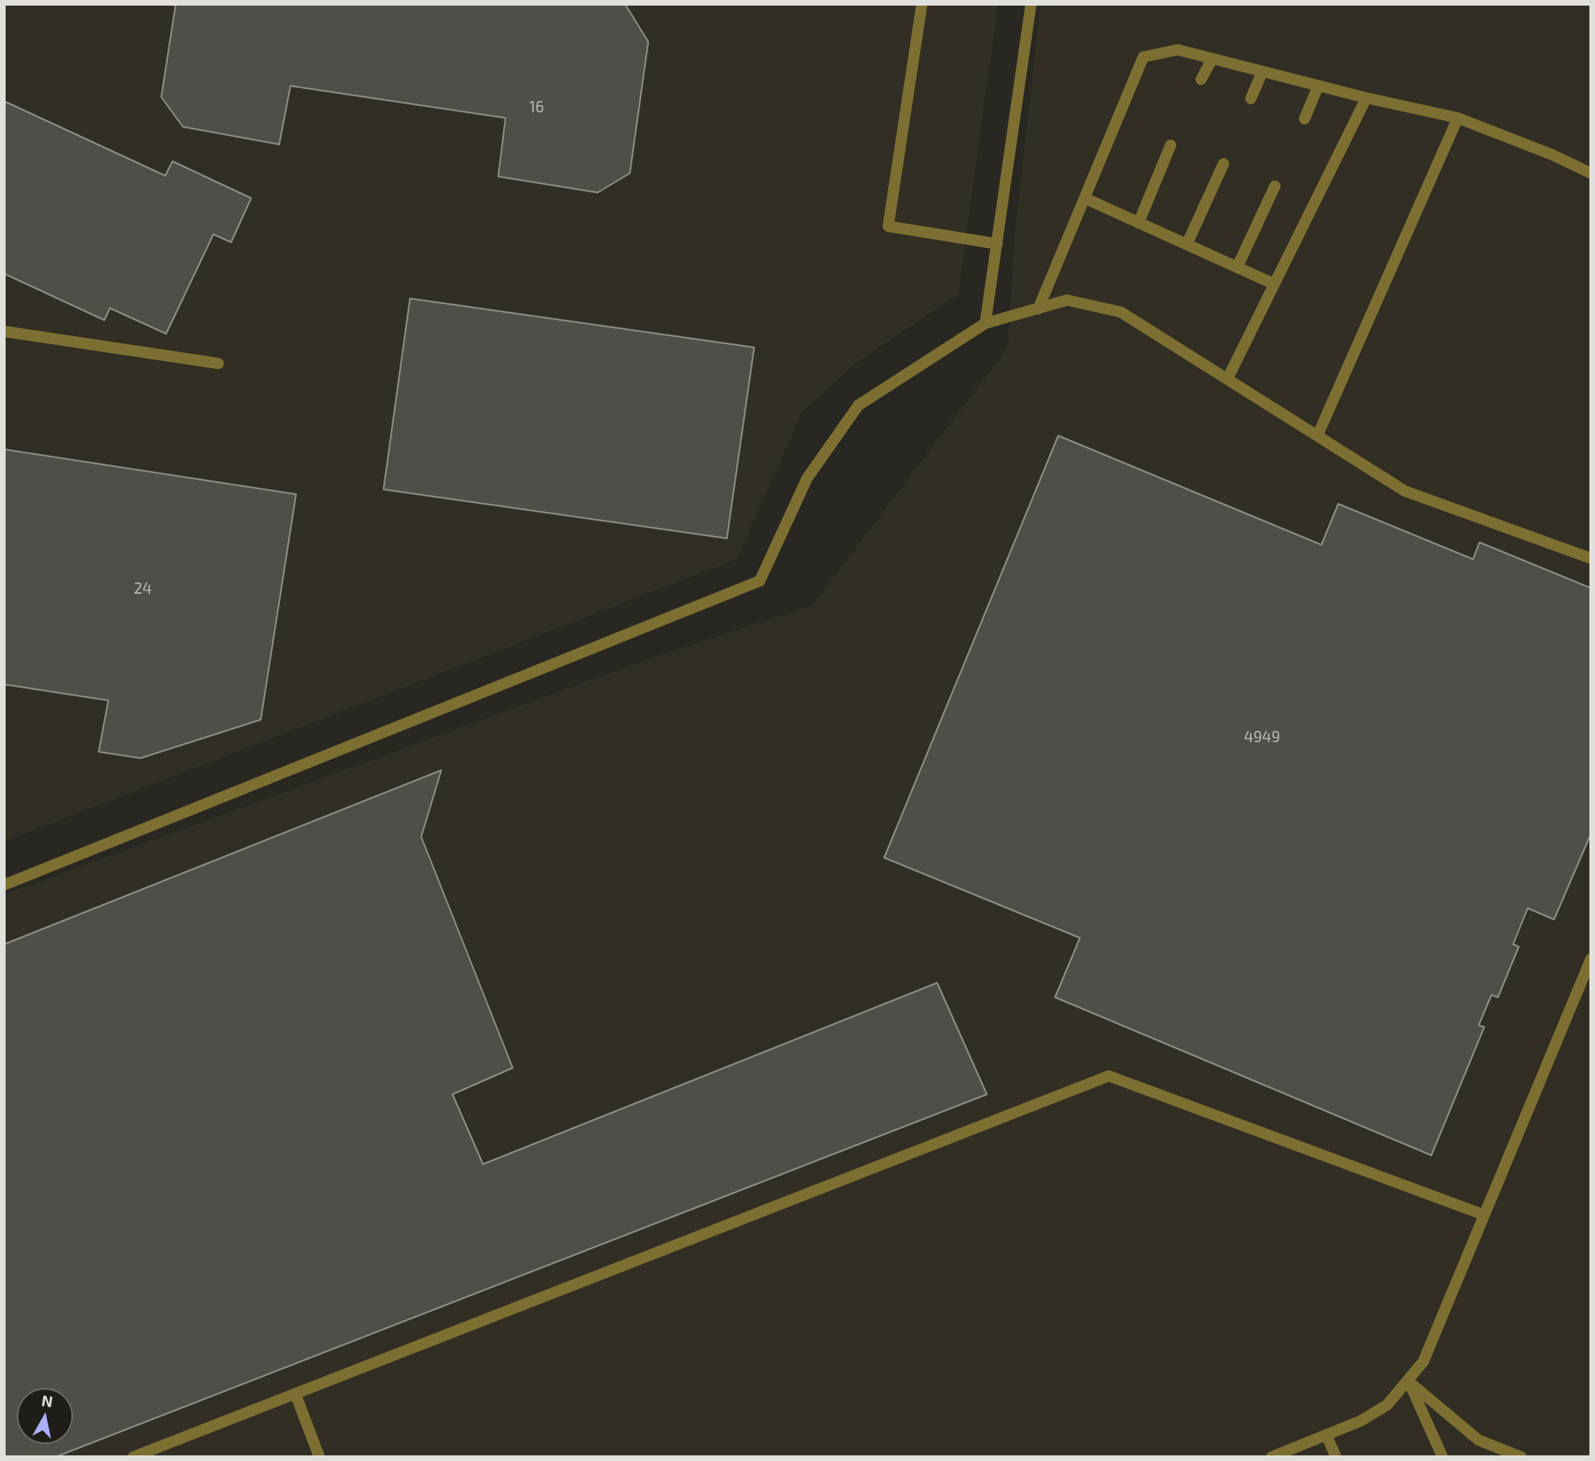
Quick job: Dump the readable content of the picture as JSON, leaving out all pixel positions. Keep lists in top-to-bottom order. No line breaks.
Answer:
{"house_numbers":["16","24","4949"],"north":"top"}
